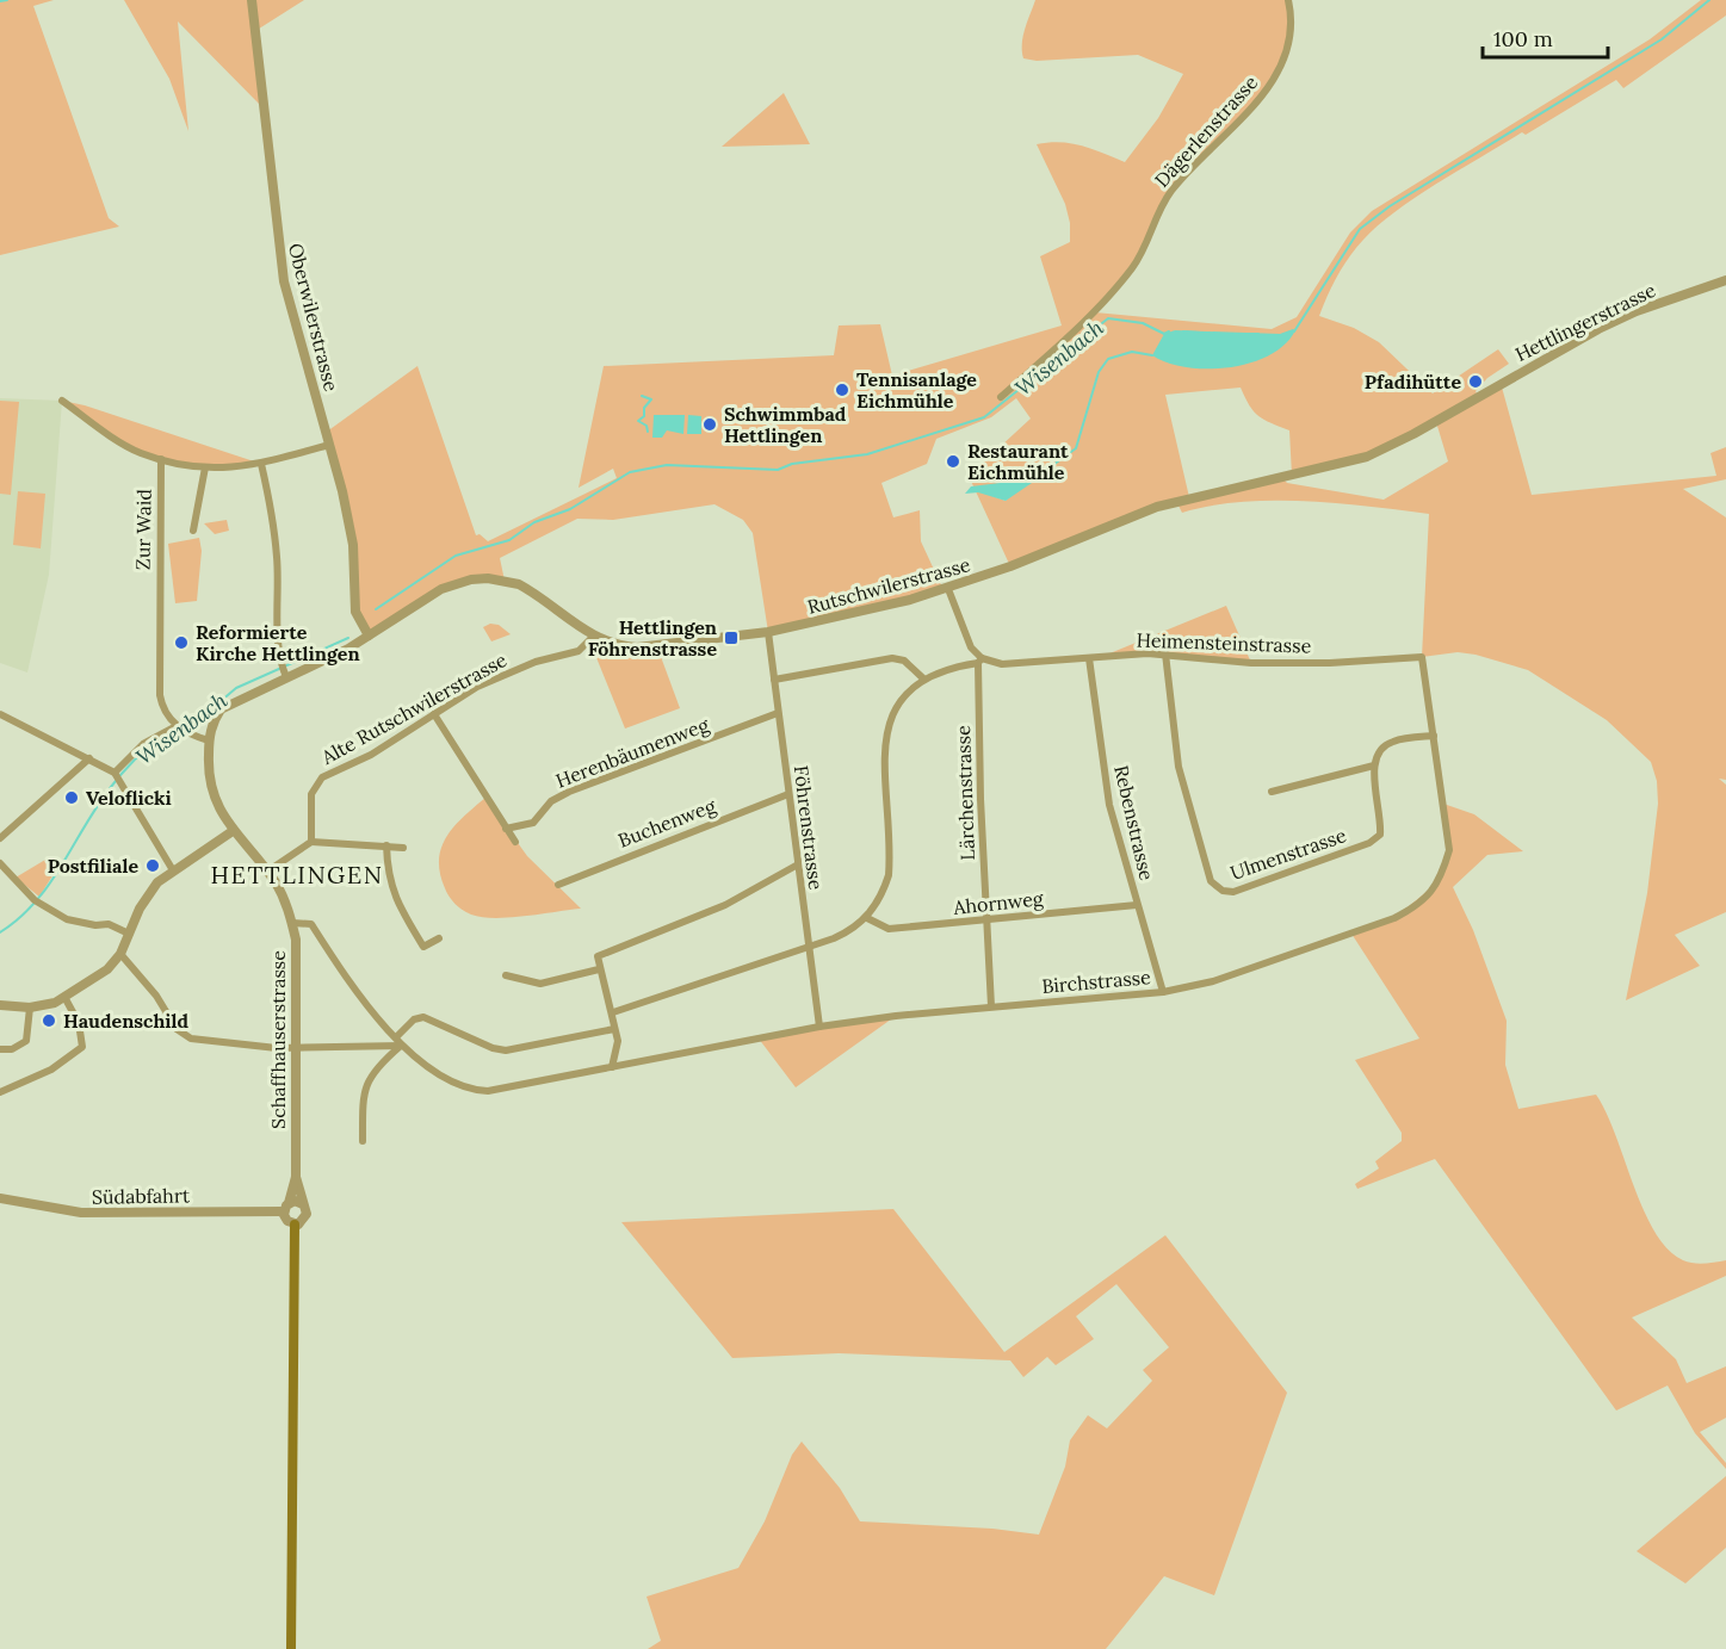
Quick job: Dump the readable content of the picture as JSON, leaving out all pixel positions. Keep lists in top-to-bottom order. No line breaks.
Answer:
{"streets":{"street":["Dägerlenstrasse","Oberwilerstrasse","Hettlingerstrasse","Zur Waid","Rutschwilerstrasse","Heimensteinstrasse","Alte Rutschwilerstrasse","Herenbäumenweg","Lärchenstrasse","Buchenweg","Rebenstrasse","Föhrenstrasse","Ulmenstrasse","Ahornweg","Birchstrasse","Schaffhauserstrasse","Südabfahrt"]},"crossings":[["Oberwilerstrasse","Rutschwilerstrasse"],["Oberwilerstrasse","Schaffhauserstrasse"],["Hettlingerstrasse","Rutschwilerstrasse"],["Rutschwilerstrasse","Alte Rutschwilerstrasse"],["Rutschwilerstrasse","Lärchenstrasse"],["Rutschwilerstrasse","Föhrenstrasse"],["Rutschwilerstrasse","Schaffhauserstrasse"],["Heimensteinstrasse","Lärchenstrasse"],["Heimensteinstrasse","Rebenstrasse"],["Heimensteinstrasse","Ulmenstrasse"],["Heimensteinstrasse","Birchstrasse"],["Herenbäumenweg","Föhrenstrasse"],["Lärchenstrasse","Ahornweg"],["Lärchenstrasse","Birchstrasse"],["Buchenweg","Föhrenstrasse"],["Rebenstrasse","Ahornweg"],["Rebenstrasse","Birchstrasse"],["Föhrenstrasse","Birchstrasse"],["Birchstrasse","Schaffhauserstrasse"],["Schaffhauserstrasse","Südabfahrt"]],"districts":["HETTLINGEN"],"water":["Wisenbach"],"places":{"other":["Pfadihütte","Tennisanlage Eichmühle","Schwimmbad Hettlingen","Restaurant Eichmühle","Reformierte Kirche Hettlingen","Veloflicki","Postfiliale","Haudenschild"],"transit":["Hettlingen Föhrenstrasse"]},"scale_bar":"100 m"}
